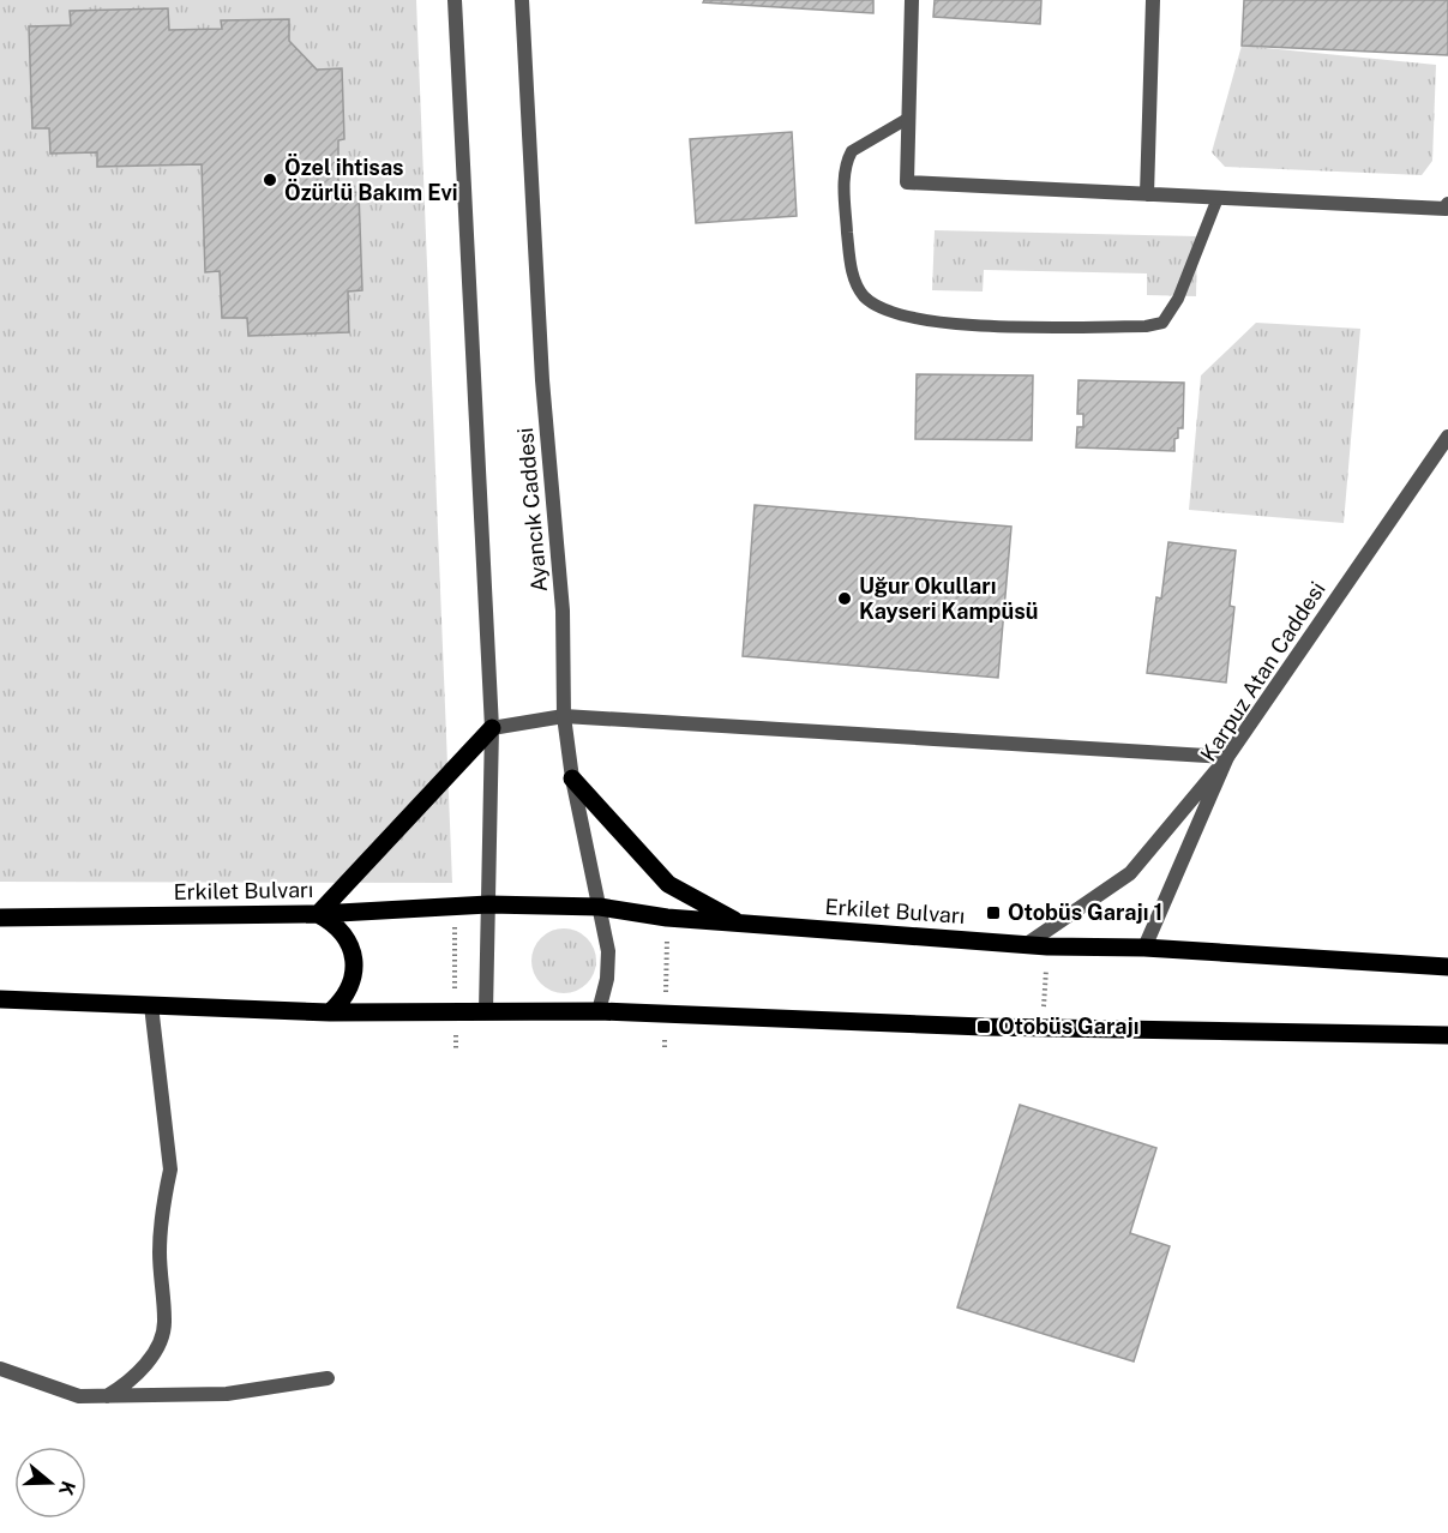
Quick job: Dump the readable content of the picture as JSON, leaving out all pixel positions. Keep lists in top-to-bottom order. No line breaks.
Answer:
{"streets":{"main road":["Erkilet Bulvarı"],"street":["Ayancık Caddesi","Karpuz Atan Caddesi"]},"crossings":[["Ayancık Caddesi","Erkilet Bulvarı"],["Karpuz Atan Caddesi","Erkilet Bulvarı"]],"places":{"other":["Özel ihtisas Özürlü Bakım Evi","Uğur Okulları Kayseri Kampüsü"],"transit":["Otobüs Garajı 1","Otobüs Garajı"]},"north":"right"}
